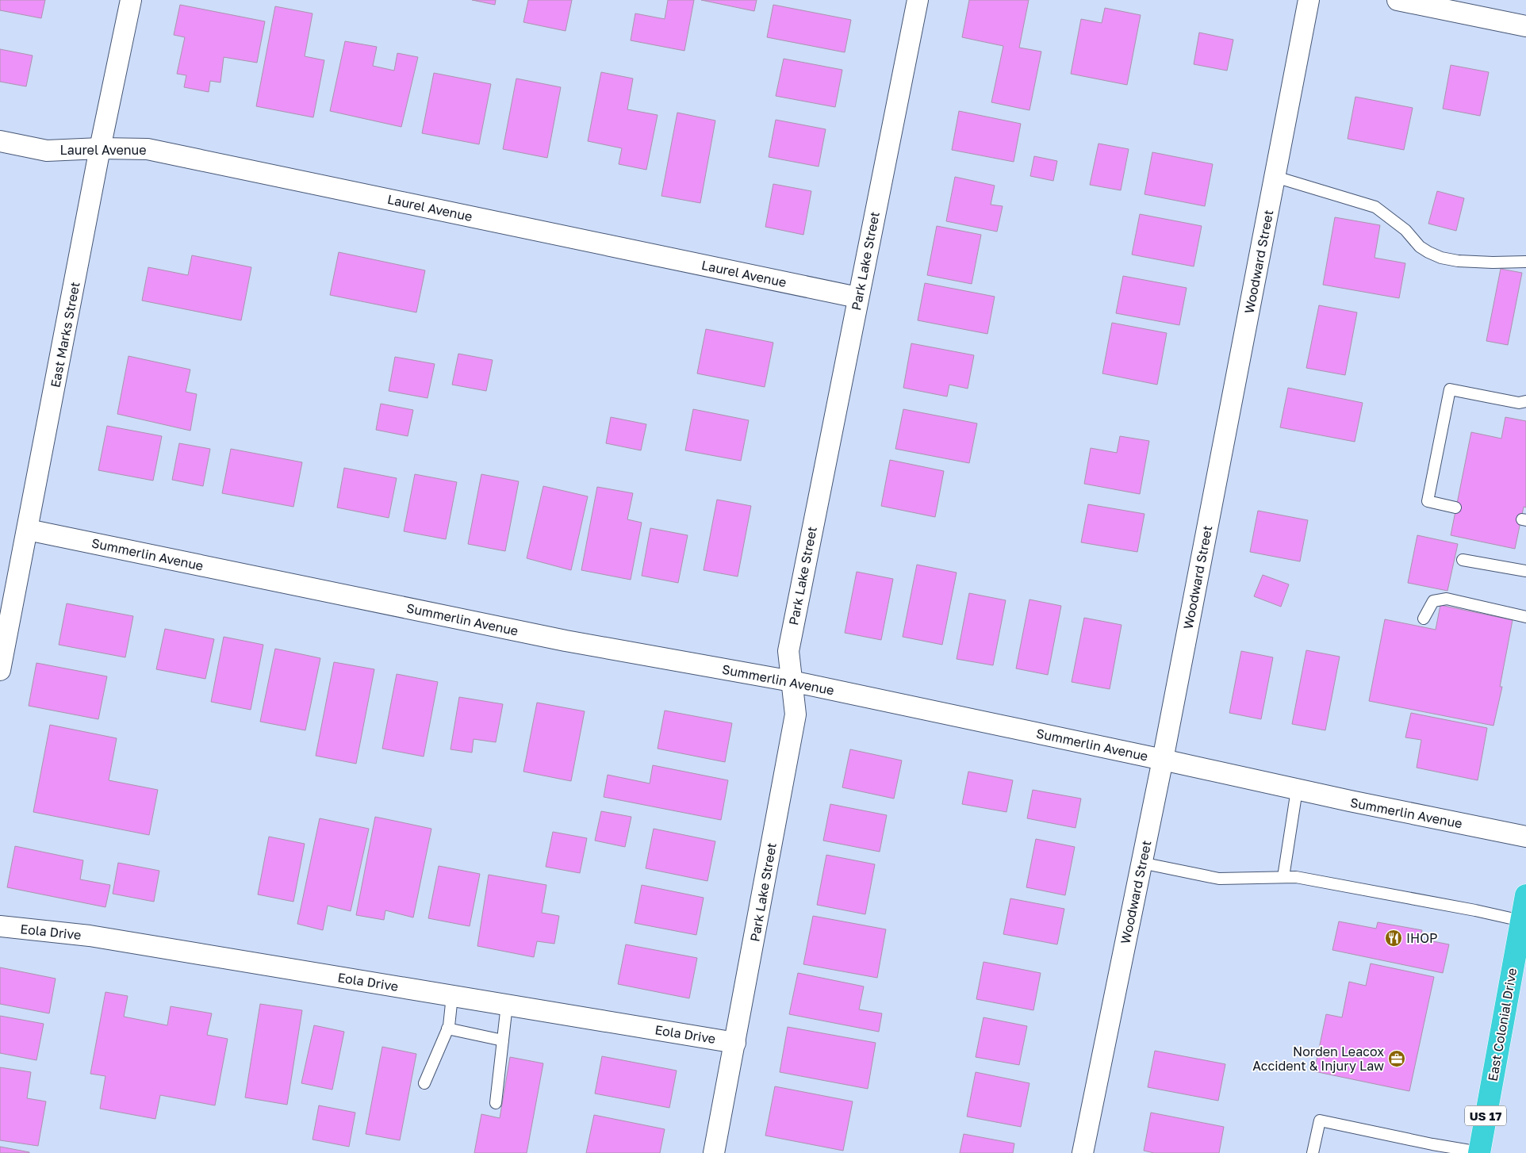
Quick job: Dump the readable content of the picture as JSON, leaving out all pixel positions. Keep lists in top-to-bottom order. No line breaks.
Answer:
{"streets":{"highway":["East Colonial Drive","US 17"],"street":["Laurel Avenue","Park Lake Street","Woodward Street","East Marks Street","Summerlin Avenue","Eola Drive"]},"crossings":[["Laurel Avenue","Park Lake Street"],["Laurel Avenue","East Marks Street"],["Park Lake Street","Summerlin Avenue"],["Park Lake Street","Eola Drive"],["Woodward Street","Summerlin Avenue"],["East Marks Street","Summerlin Avenue"]],"places":{"restaurant":["IHOP"],"office":["Norden Leacox Accident & Injury Law"]}}
